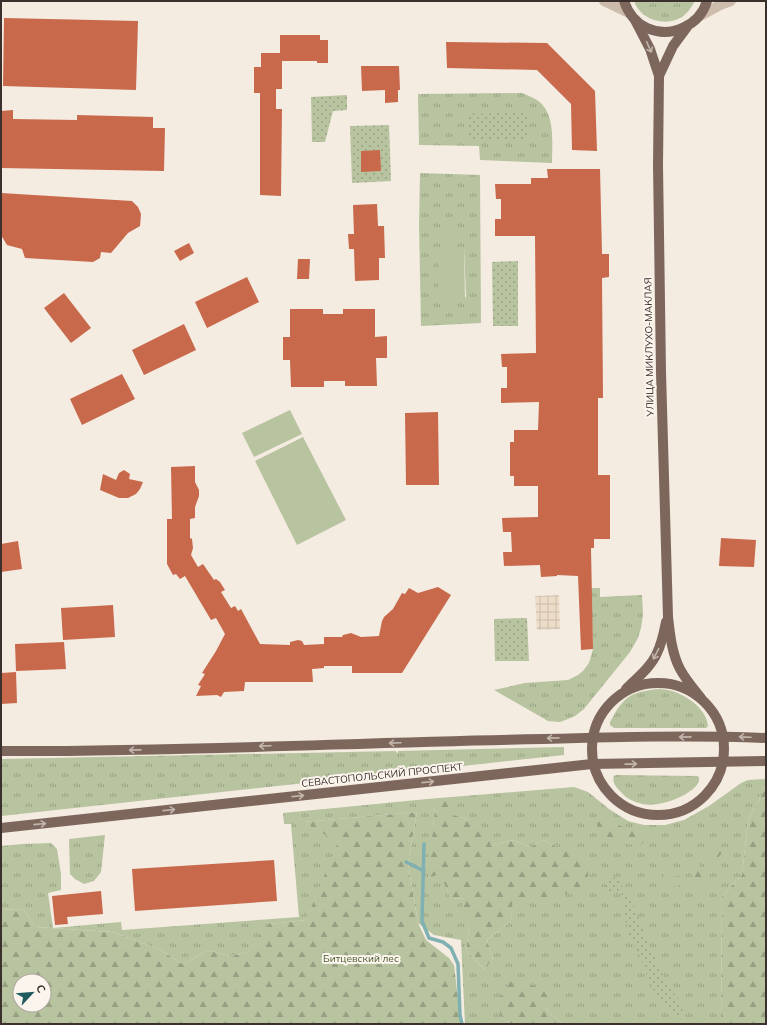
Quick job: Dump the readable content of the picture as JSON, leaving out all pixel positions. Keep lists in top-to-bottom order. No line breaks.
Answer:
{"streets":{"main road":["УЛИЦА МИКЛУХО-МАКЛАЯ","СЕВАСТОПОЛЬСКИЙ ПРОСПЕКТ"]},"crossings":[["УЛИЦА МИКЛУХО-МАКЛАЯ","СЕВАСТОПОЛЬСКИЙ ПРОСПЕКТ"]],"parks":["Битцевский лес"],"north":"top right"}
